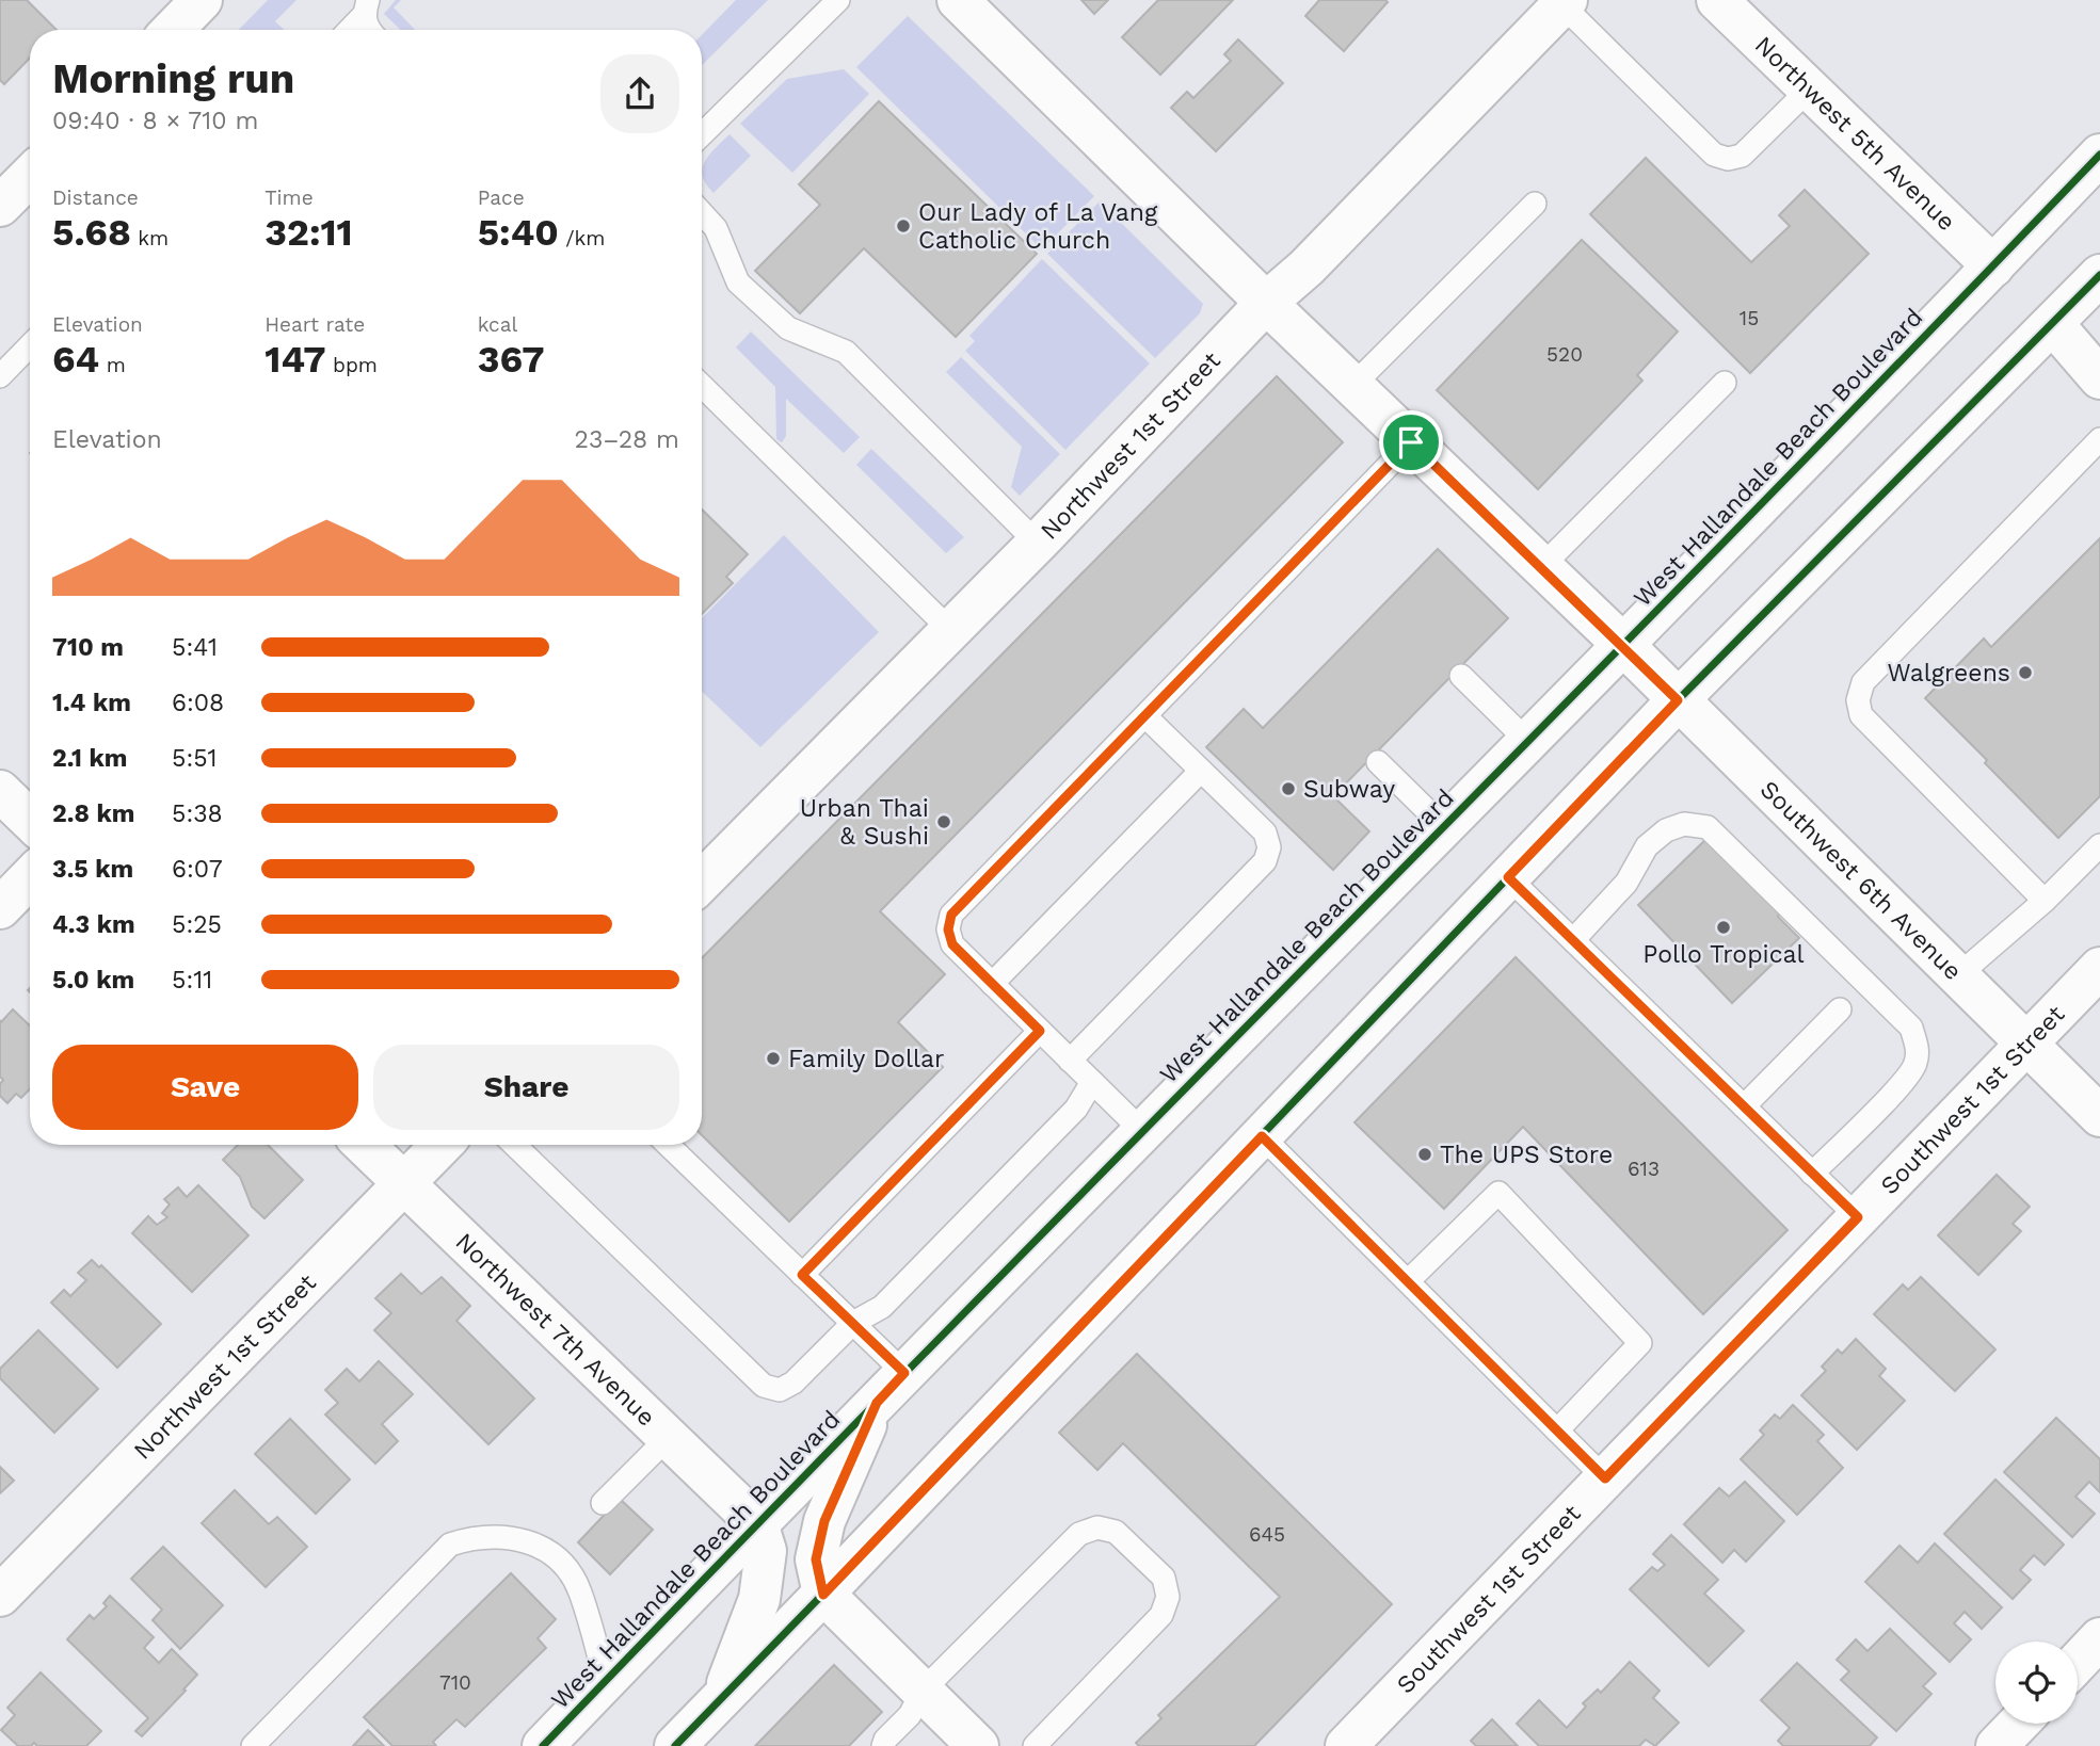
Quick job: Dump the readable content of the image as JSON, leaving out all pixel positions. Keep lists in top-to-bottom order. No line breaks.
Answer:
{"streets":{"street":["Northwest 5th Avenue","Northwest 1st Street","West Hallandale Beach Boulevard","Southwest 6th Avenue","Southwest 1st Street","Northwest 7th Avenue"]},"crossings":[["Northwest 5th Avenue","West Hallandale Beach Boulevard"],["Northwest 1st Street","Southwest 6th Avenue"],["Northwest 1st Street","Northwest 7th Avenue"],["West Hallandale Beach Boulevard","Southwest 6th Avenue"],["West Hallandale Beach Boulevard","Northwest 7th Avenue"],["Southwest 6th Avenue","Southwest 1st Street"]],"places":["Our Lady of La Vang Catholic Church","Walgreens","Subway","Urban Thai & Sushi","Pollo Tropical","Family Dollar","The UPS Store"],"house_numbers":["15","520","613","645","710"],"page":{"heading":["Morning run","09:40 · 8 × 710 m"],"stats":[["Distance","5.68 km"],["Time","32:11"],["Pace","5:40 /km"],["Elevation","64 m"],["Heart rate","147 bpm"],["kcal","367"]],"chart":["Elevation","23–28 m"],"list":[{"name":"710 m","note":"5:41"},{"name":"1.4 km","note":"6:08"},{"name":"2.1 km","note":"5:51"},{"name":"2.8 km","note":"5:38"},{"name":"3.5 km","note":"6:07"},{"name":"4.3 km","note":"5:25"},{"name":"5.0 km","note":"5:11"}],"buttons":["Save","Share"]}}
